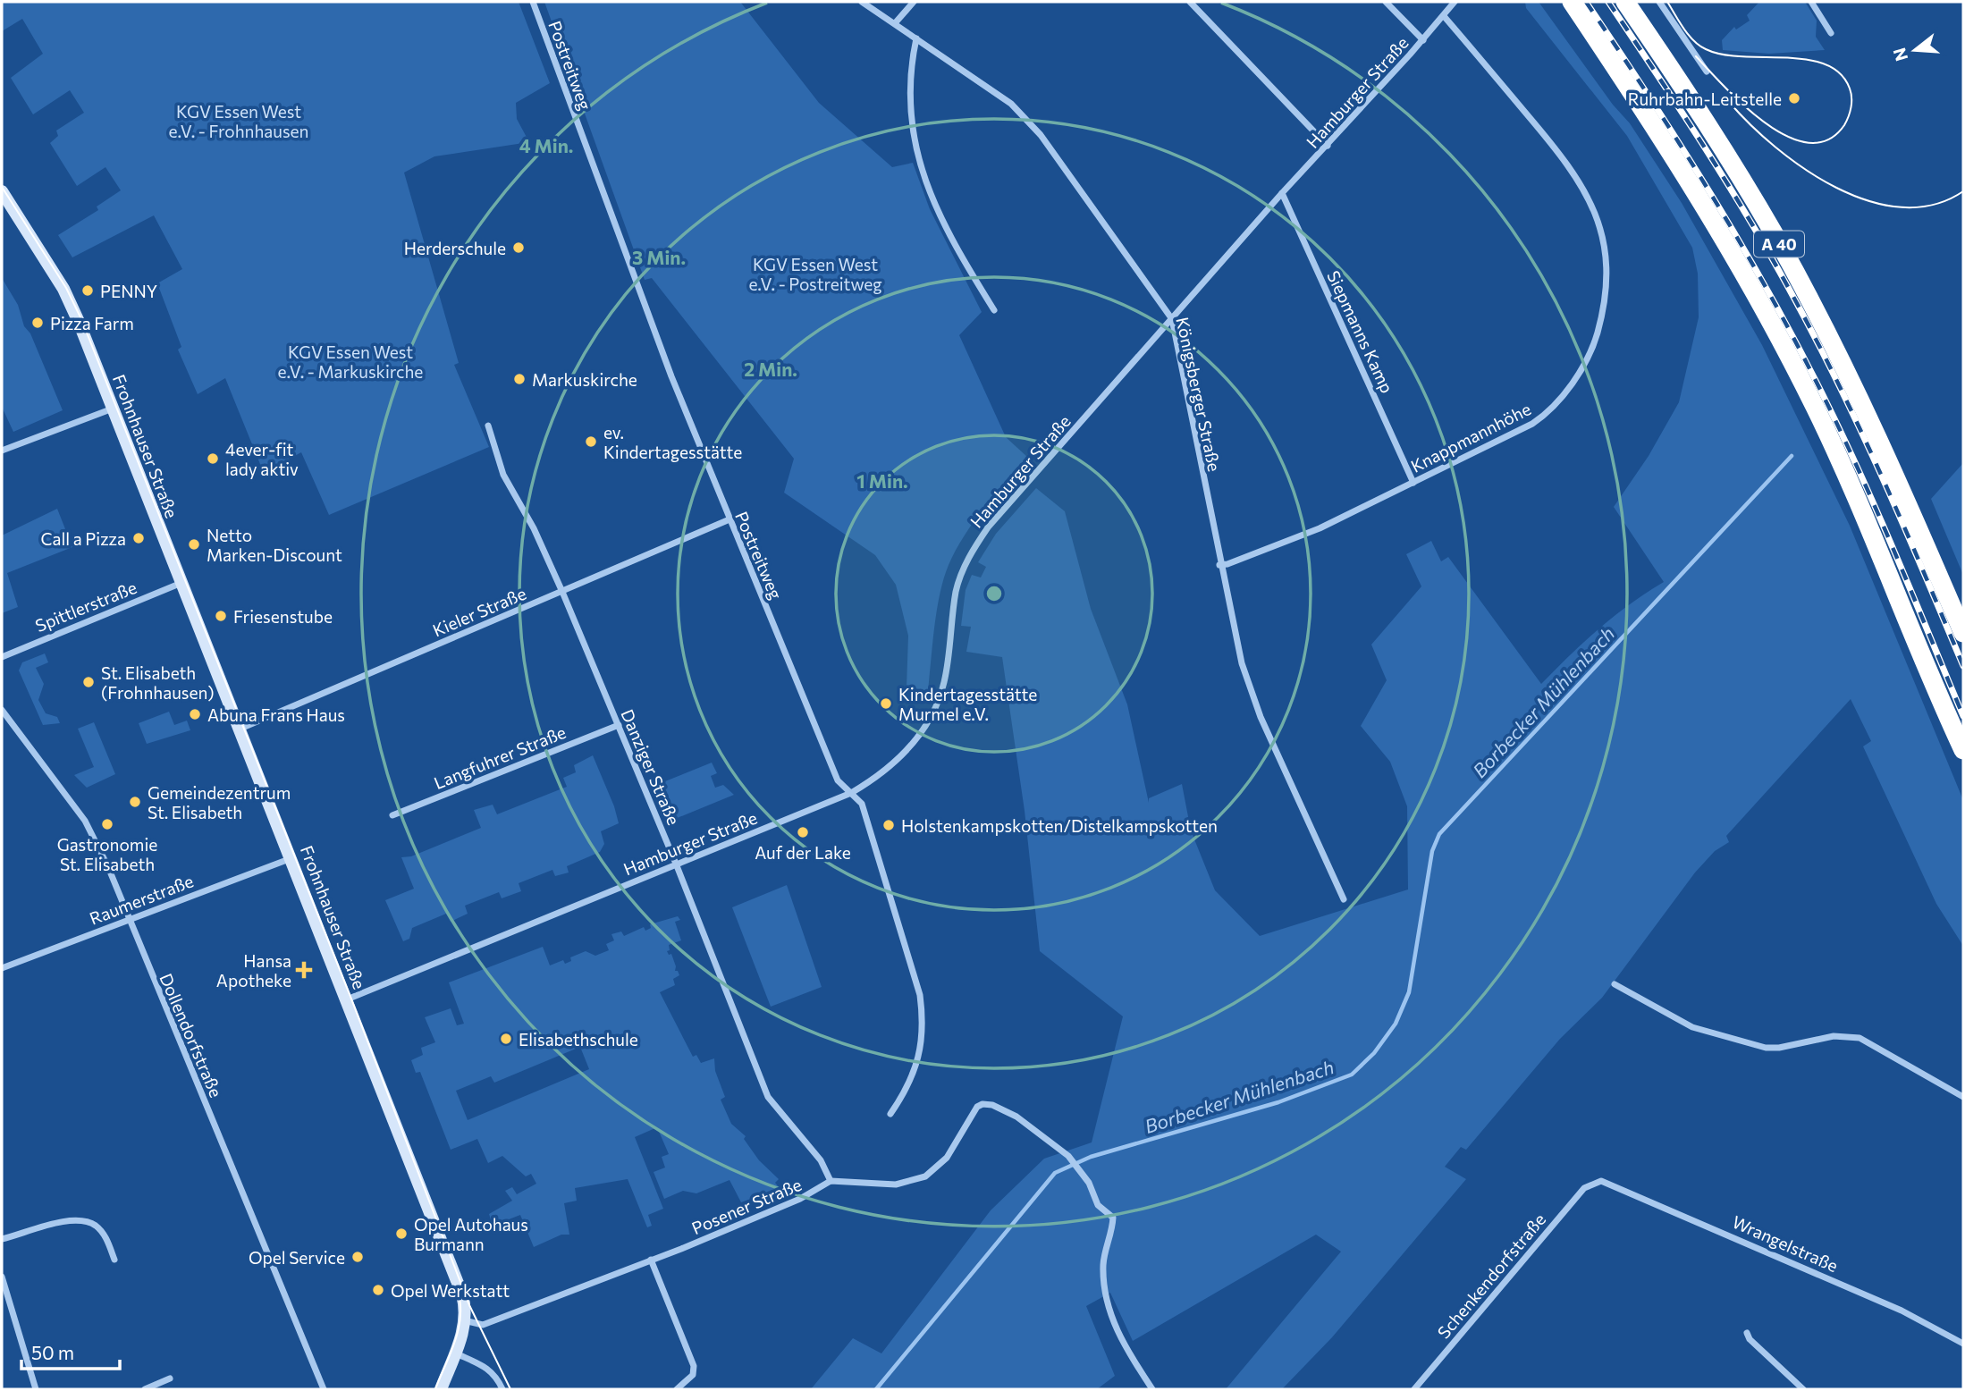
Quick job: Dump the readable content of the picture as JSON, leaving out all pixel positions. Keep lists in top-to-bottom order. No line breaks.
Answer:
{"streets":{"highway":["A 40"],"main road":["Frohnhauser Straße"],"street":["Postreitweg","Hamburger Straße","Siepmanns Kamp","Königsberger Straße","Knappmannhöhe","Spittlerstraße","Kieler Straße","Langfuhrer Straße","Danziger Straße","Raumerstraße","Dollendorfstraße","Posener Straße","Wrangelstraße","Schenkendorfstraße"]},"crossings":[["Postreitweg","Hamburger Straße"],["Postreitweg","Kieler Straße"],["Hamburger Straße","Siepmanns Kamp"],["Hamburger Straße","Königsberger Straße"],["Hamburger Straße","Knappmannhöhe"],["Hamburger Straße","Frohnhauser Straße"],["Hamburger Straße","Danziger Straße"],["Siepmanns Kamp","Knappmannhöhe"],["Königsberger Straße","Knappmannhöhe"],["Frohnhauser Straße","Spittlerstraße"],["Frohnhauser Straße","Kieler Straße"],["Frohnhauser Straße","Raumerstraße"],["Frohnhauser Straße","Posener Straße"],["Kieler Straße","Danziger Straße"],["Langfuhrer Straße","Danziger Straße"],["Danziger Straße","Posener Straße"],["Raumerstraße","Dollendorfstraße"],["Wrangelstraße","Schenkendorfstraße"]],"water":["Borbecker Mühlenbach"],"parks":["KGV Essen West e.V. - Frohnhausen","KGV Essen West e.V. - Postreitweg","KGV Essen West e.V. - Markuskirche"],"places":{"other":["Ruhrbahn-Leitstelle","Herderschule","PENNY","Pizza Farm","Markuskirche","ev. Kindertagesstätte","4ever-fit lady aktiv","Call a Pizza","Netto Marken-Discount","Friesenstube","St. Elisabeth (Frohnhausen)","Kindertagesstätte Murmel e.V.","Abuna Frans Haus","Gemeindezentrum St. Elisabeth","Gastronomie St. Elisabeth","Holstenkampskotten/Distelkampskotten","Auf der Lake","Elisabethschule","Opel Autohaus Burmann","Opel Service","Opel Werkstatt"],"health":["Hansa Apotheke"]},"scale_bar":"50 m","north":"left","rings":["4 Min.","3 Min.","2 Min.","1 Min."]}
